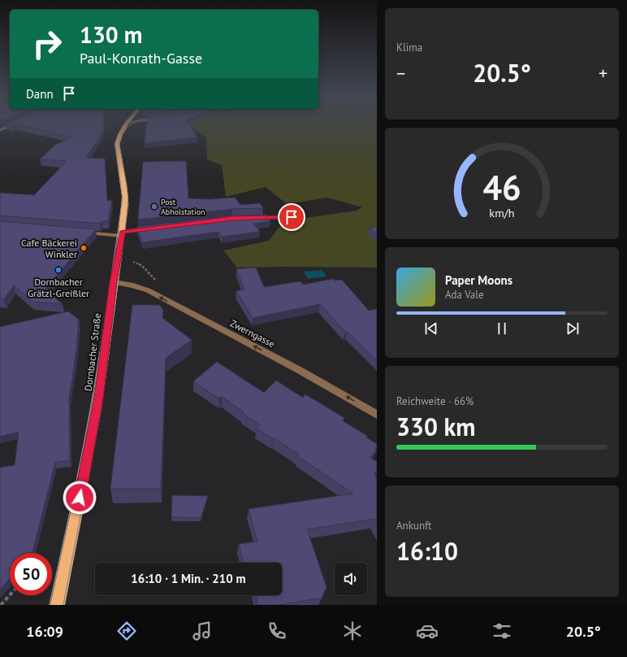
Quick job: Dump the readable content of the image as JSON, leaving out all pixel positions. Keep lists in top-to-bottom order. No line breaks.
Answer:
{"streets":{"main road":["Dornbacher Straße"],"street":["Zwerngasse"]},"crossings":[["Zwerngasse","Dornbacher Straße"]],"one_way":["Zwerngasse"],"places":["Post Abholstation","Cafe Bäckerei Winkler","Dornbacher Grätzl-Greißler"],"page":{"tile":["Klima",["Reichweite · 66%","330 km"],["Ankunft","16:10"]],"turn":["130 m","Paul-Konrath-Gasse"],"heat":["−","20.5°","+"],"then":"Dann","song":["Paper Moons","Ada Vale"],"limit":"50","trip":"16:10 · 1 Min. · 210 m","tabs":["16:09","20.5°"],"gauge":["46","km/h"]}}
